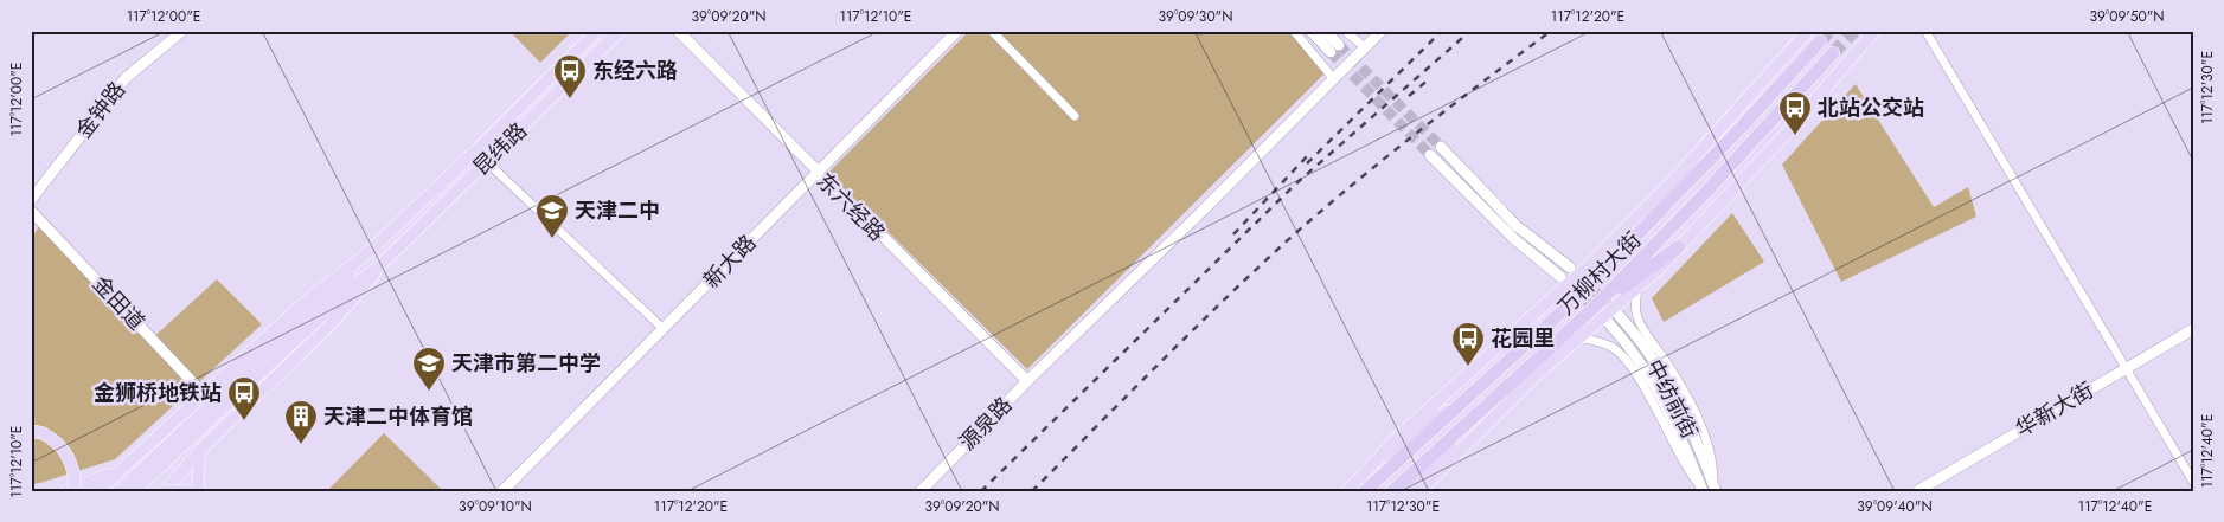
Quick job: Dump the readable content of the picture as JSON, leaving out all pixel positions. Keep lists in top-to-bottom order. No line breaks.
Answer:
{"streets":{"highway":["万柳村大街"],"main road":["昆纬路"],"street":["金钟路","东六经路","新大路","金田道","中纺前街","华新大街","源泉路"]},"crossings":[["东六经路","新大路"],["东六经路","源泉路"]],"places":{"bus stop":["东经六路","北站公交站","花园里","金狮桥地铁站"],"school or university":["天津二中","天津市第二中学"],"building":["天津二中体育馆"]},"coordinates":["117°12'00\"E","39°09'20\"N","117°12'10\"E","39°09'30\"N","117°12'20\"E","39°09'50\"N","117°12'30\"E","117°12'40\"E","39°09'10\"N","39°09'40\"N"]}
